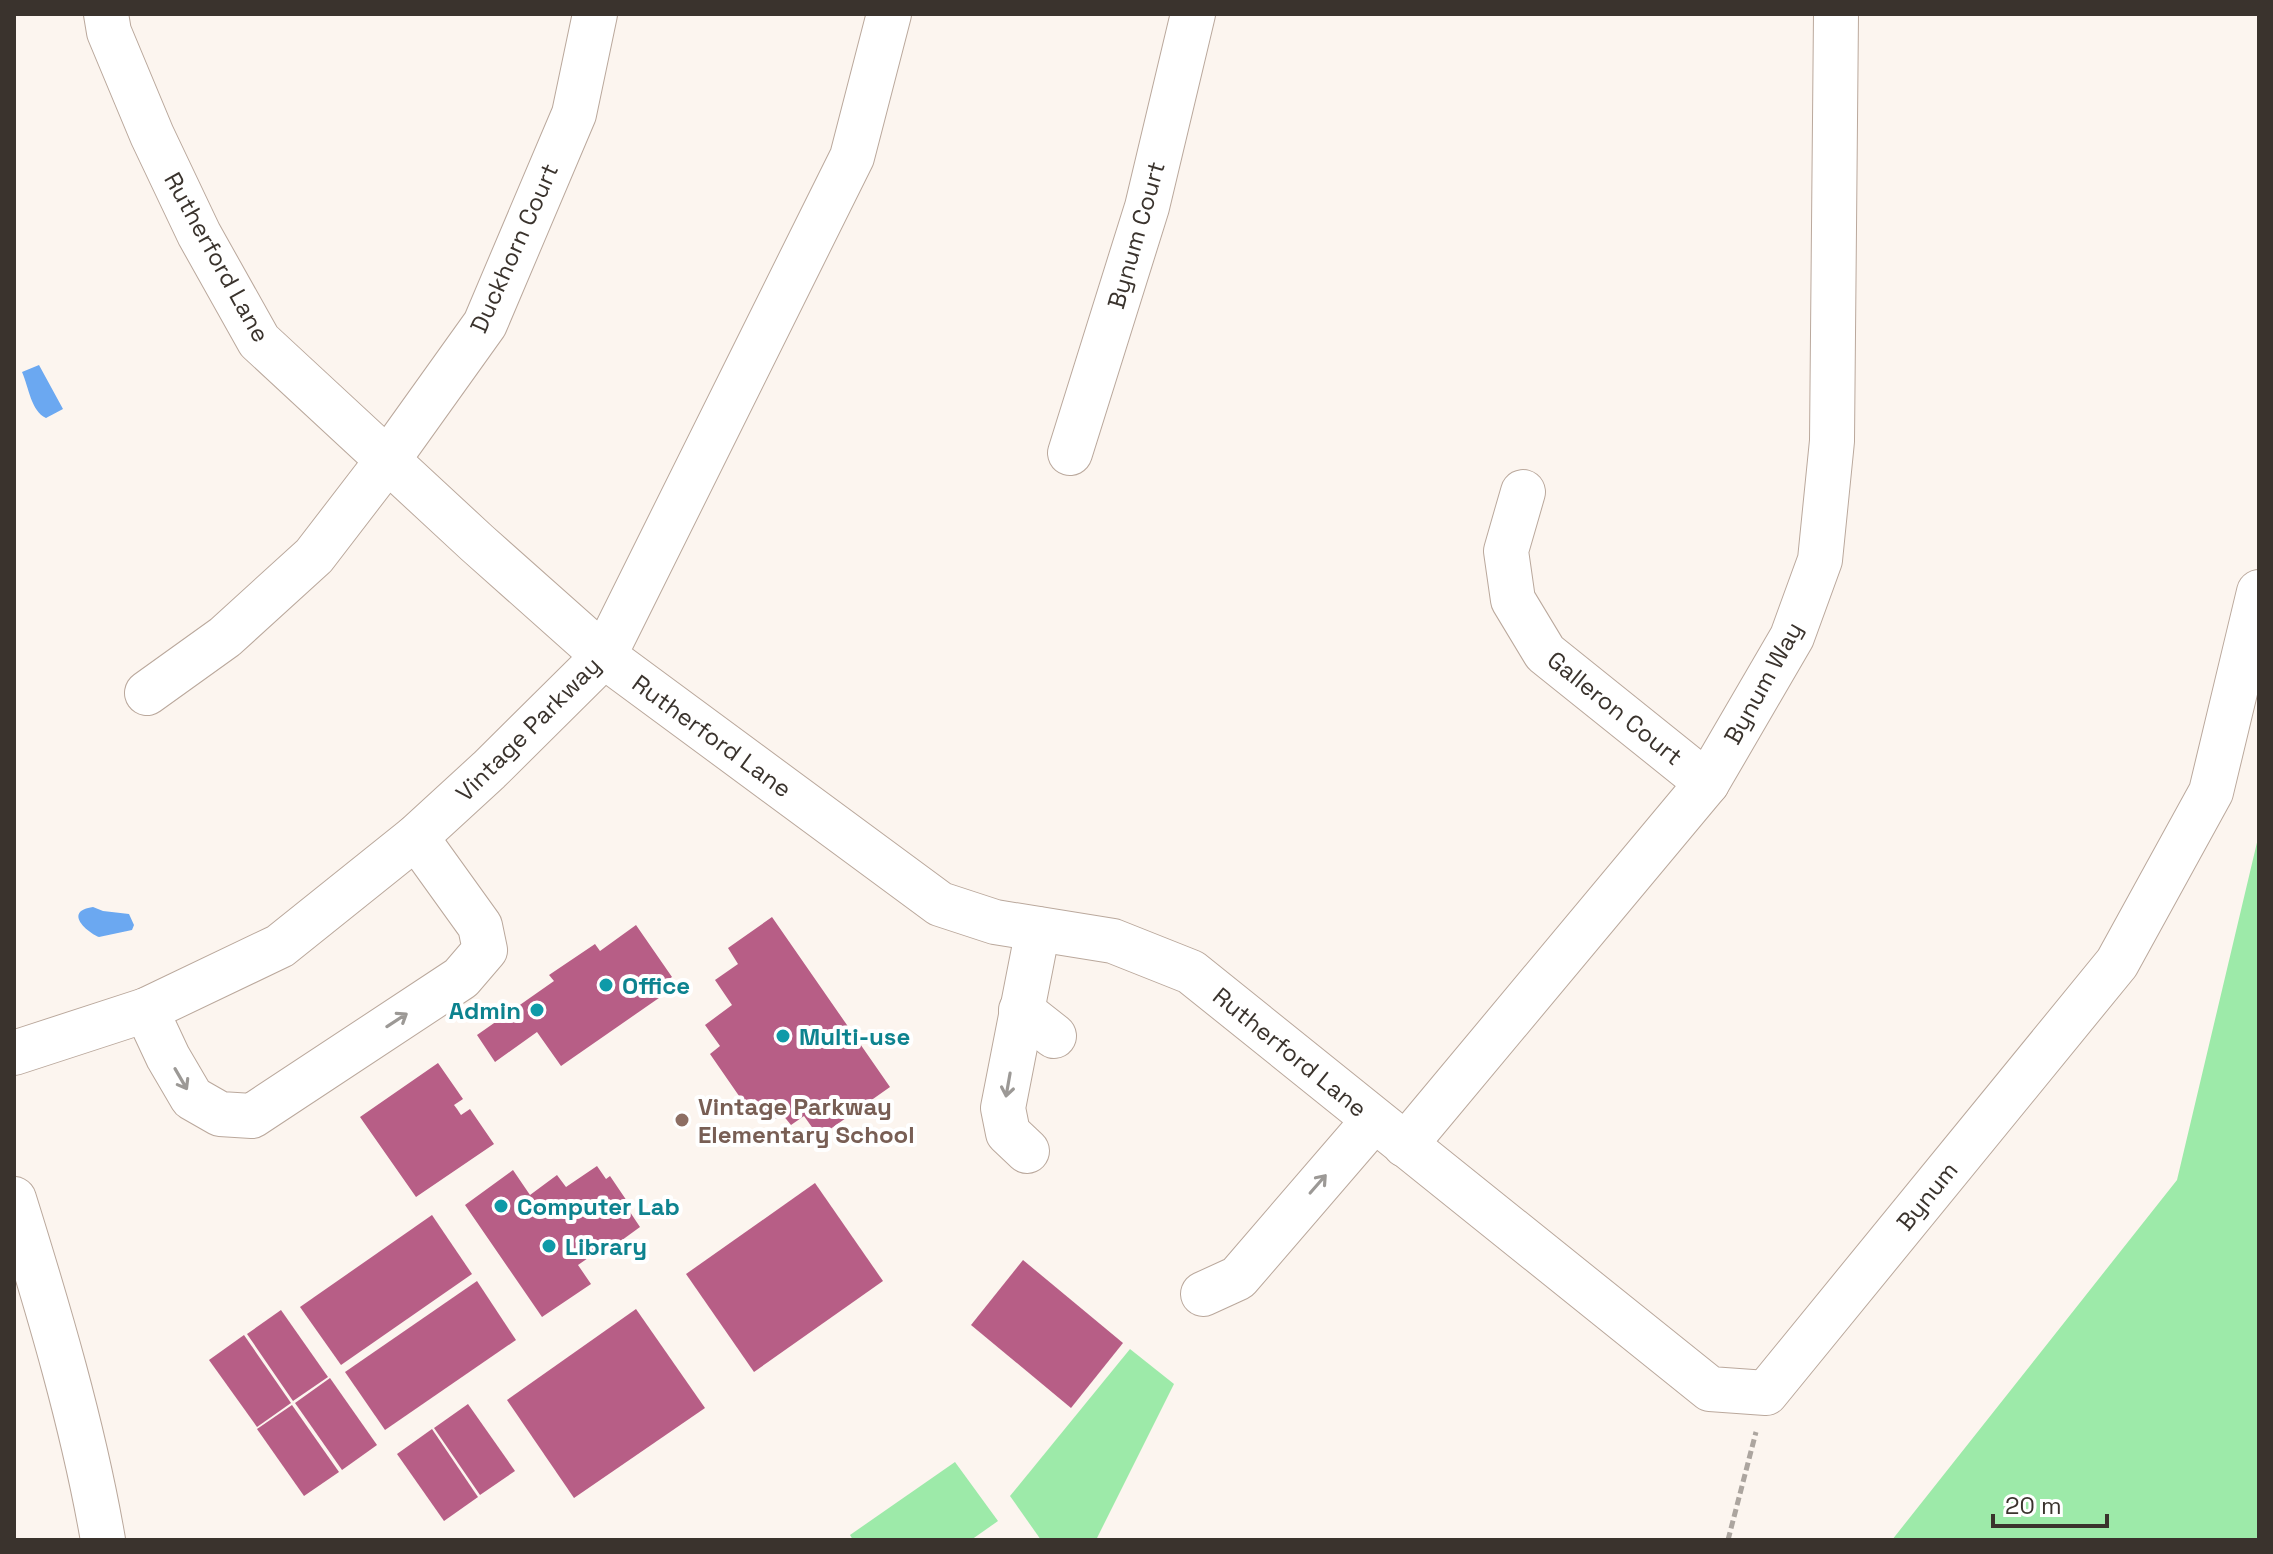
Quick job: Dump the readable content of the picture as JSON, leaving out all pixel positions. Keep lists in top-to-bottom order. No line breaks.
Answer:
{"streets":{"street":["Bynum Court","Duckhorn Court","Rutherford Lane","Bynum Way","Galleron Court","Vintage Parkway","Bynum"]},"crossings":[["Duckhorn Court","Rutherford Lane"],["Rutherford Lane","Bynum Way"],["Rutherford Lane","Vintage Parkway"],["Bynum Way","Galleron Court"]],"places":["Office","Admin","Multi-use","Vintage Parkway Elementary School","Computer Lab","Library"],"scale_bar":"20 m"}
